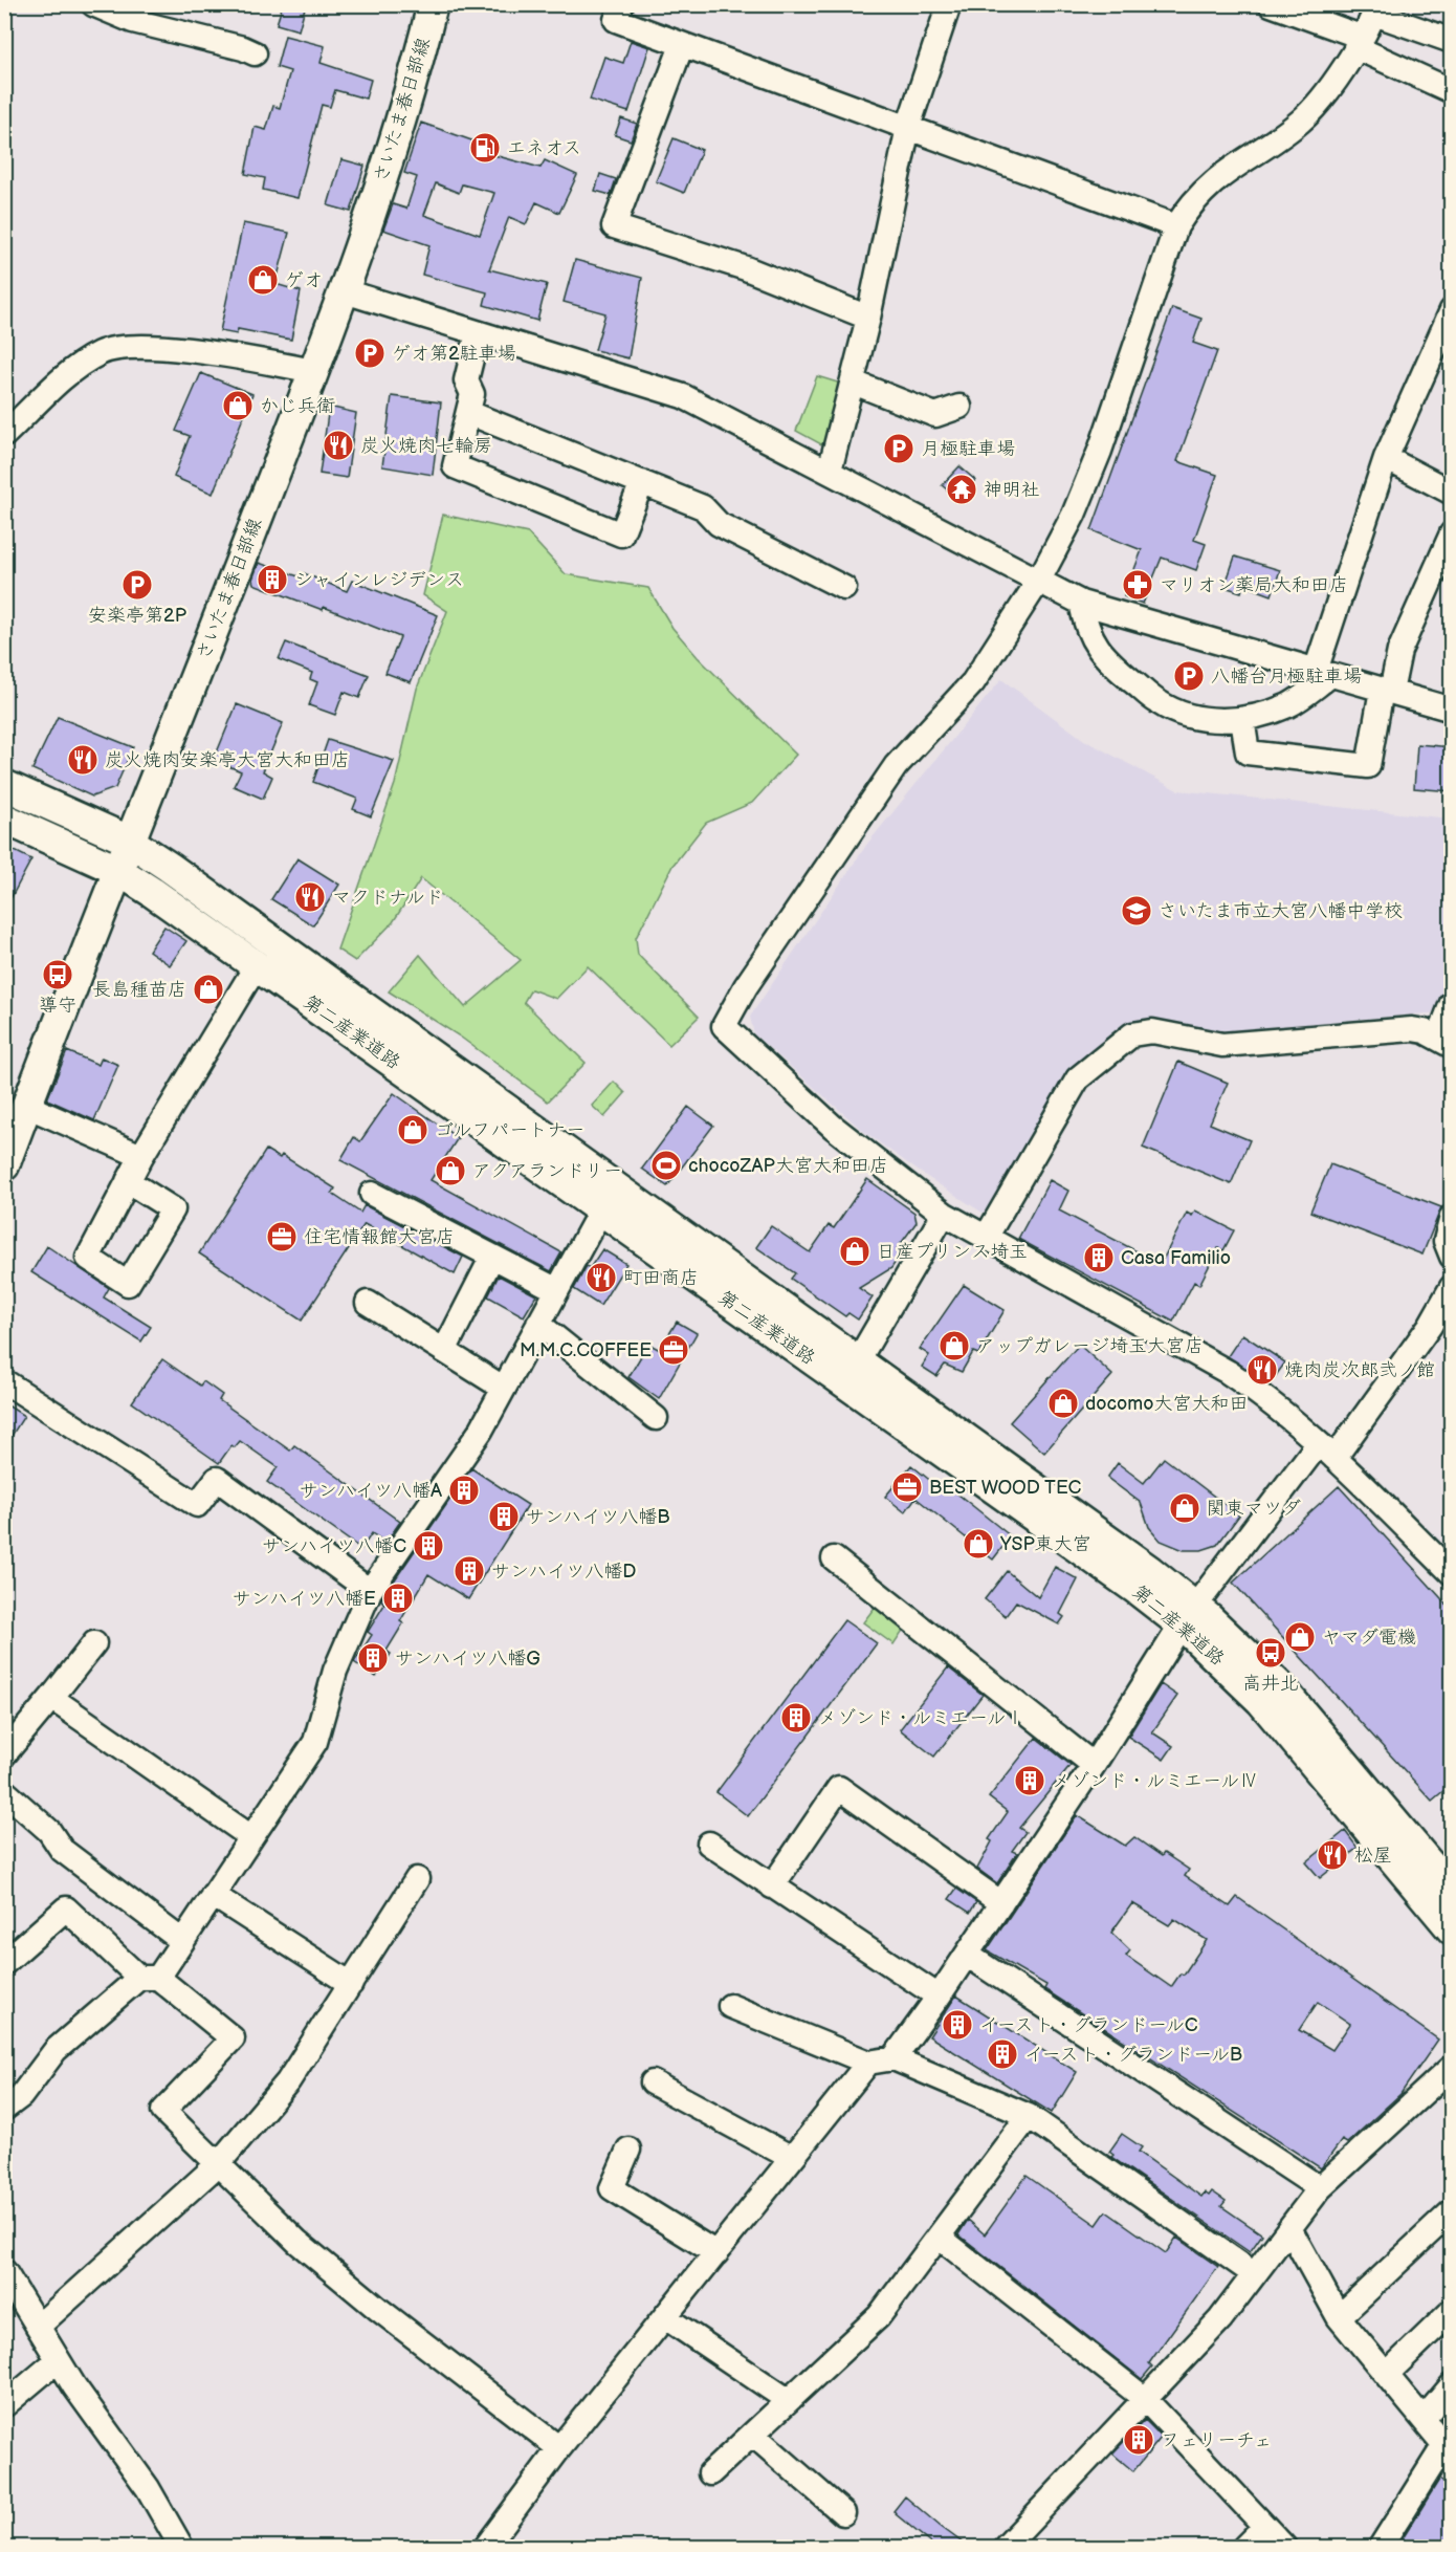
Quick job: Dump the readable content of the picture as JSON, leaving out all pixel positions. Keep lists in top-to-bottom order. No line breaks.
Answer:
{"streets":{"main road":["さいたま春日部線","第二産業道路"]},"crossings":[["さいたま春日部線","第二産業道路"]],"places":{"fuel station":["エネオス"],"shop":["ゲオ","かじ兵衛","長島種苗店","ゴルフパートナー","アクアランドリー","日産プリンス埼玉","アップガレージ埼玉大宮店","docomo大宮大和田","関東マツダ","YSP東大宮","ヤマダ電機"],"parking":["ゲオ第2駐車場","月極駐車場","安楽亭第2P","八幡台月極駐車場"],"restaurant":["炭火焼肉七輪房","炭火焼肉安楽亭大宮大和田店","マクドナルド","町田商店","焼肉炭次郎弐ノ館","松屋"],"temple":["神明社"],"building":["シャインレジデンス","Casa Familio","サンハイツ八幡A","サンハイツ八幡B","サンハイツ八幡C","サンハイツ八幡D","サンハイツ八幡E","サンハイツ八幡G","メゾンド・ルミエールⅠ","メゾンド・ルミエールⅣ","イースト・グランドールC","イースト・グランドールB","フェリーチェ"],"pharmacy":["マリオン薬局大和田店"],"school or university":["さいたま市立大宮八幡中学校"],"bus stop":["導守","高井北"],"sports":["chocoZAP大宮大和田店"],"office":["住宅情報館大宮店","M.M.C.COFFEE","BEST WOOD TEC"]}}
